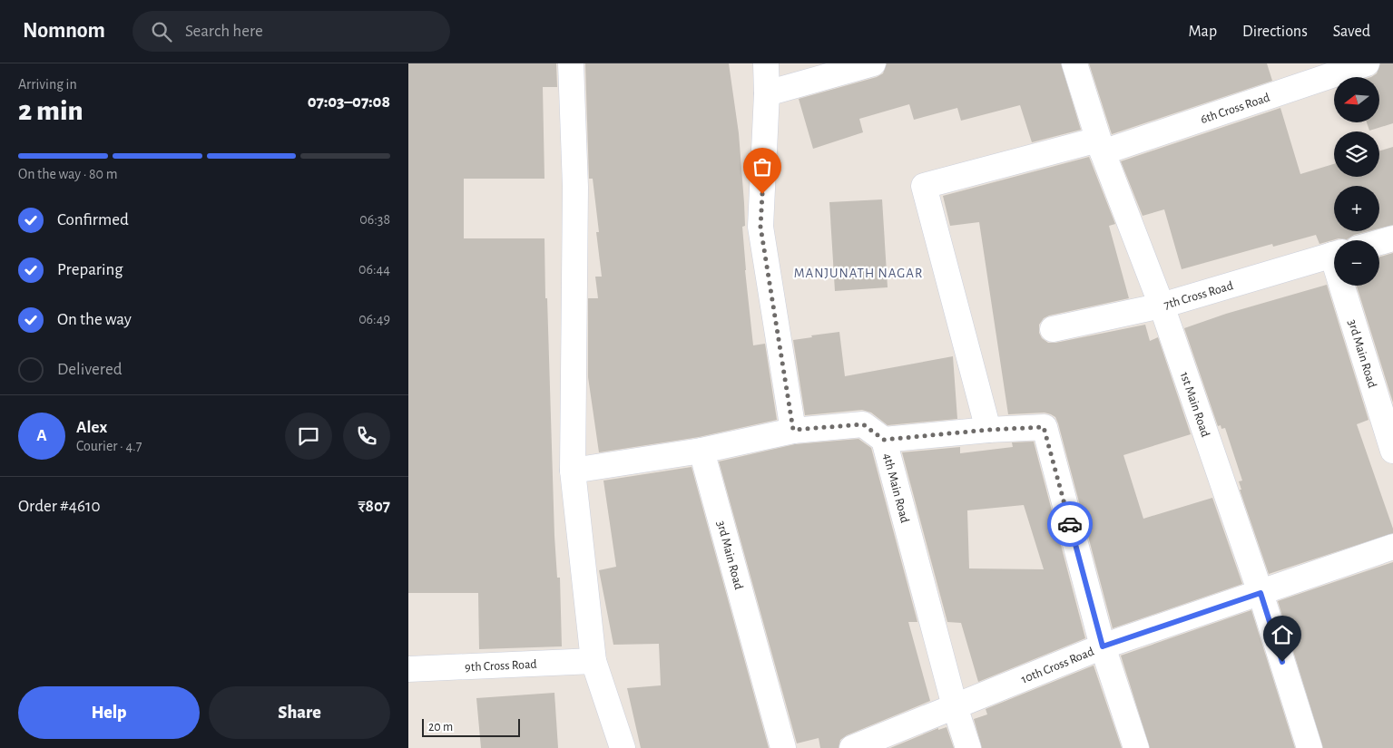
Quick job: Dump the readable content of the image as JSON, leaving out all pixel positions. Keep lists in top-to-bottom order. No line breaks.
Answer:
{"streets":{"street":["6th Cross Road","7th Cross Road","3rd Main Road","1st Main Road","4th Main Road","9th Cross Road","10th Cross Road"]},"crossings":[["6th Cross Road","1st Main Road"],["7th Cross Road","1st Main Road"],["1st Main Road","10th Cross Road"],["4th Main Road","10th Cross Road"]],"districts":["MANJUNATH NAGAR"],"scale_bar":"20 m","north":"left","page":{"header":"Nomnom","search":"Search here","nav":["Map","Directions","Saved"],"heading":["2 min","Arriving in","07:03–07:08"],"panel":["Alex","Courier · 4.7","Order #4610","₹807"],"map_buttons":["+","−"],"bar":"On the way · 80 m","list":[["Confirmed","06:38"],["Preparing","06:44"],["On the way","06:49"],"Delivered"],"round":"A","buttons":["Help","Share"],"scale":"20 m"}}
